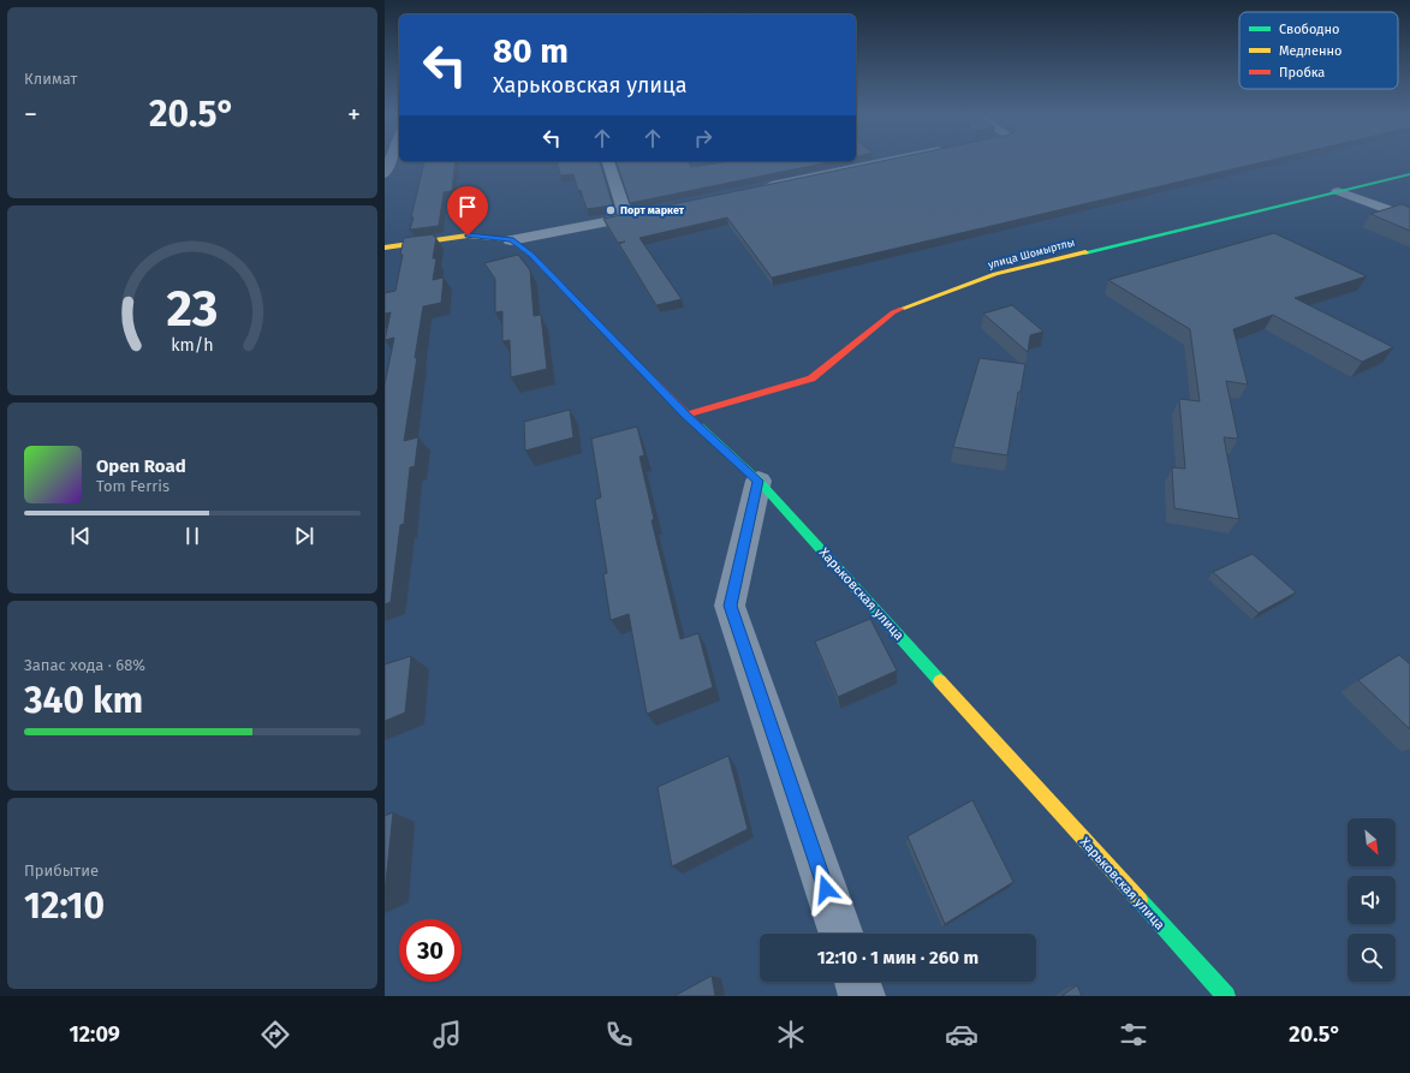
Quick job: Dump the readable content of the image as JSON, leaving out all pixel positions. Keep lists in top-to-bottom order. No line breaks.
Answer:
{"streets":{"street":["улица Шомыртлы","Харьковская улица"]},"crossings":[["улица Шомыртлы","Харьковская улица"]],"places":["Порт маркет"],"legend":["Свободно","Медленно","Пробка"],"north":"bottom right","page":{"tile":["Климат",["Запас хода · 68%","340 km"],["Прибытие","12:10"]],"turn":["80 m","Харьковская улица"],"heat":["−","20.5°","+"],"song":["Open Road","Tom Ferris"],"limit":"30","trip":"12:10 · 1 мин · 260 m","tabs":["12:09","20.5°"],"gauge":["23","km/h"]}}
